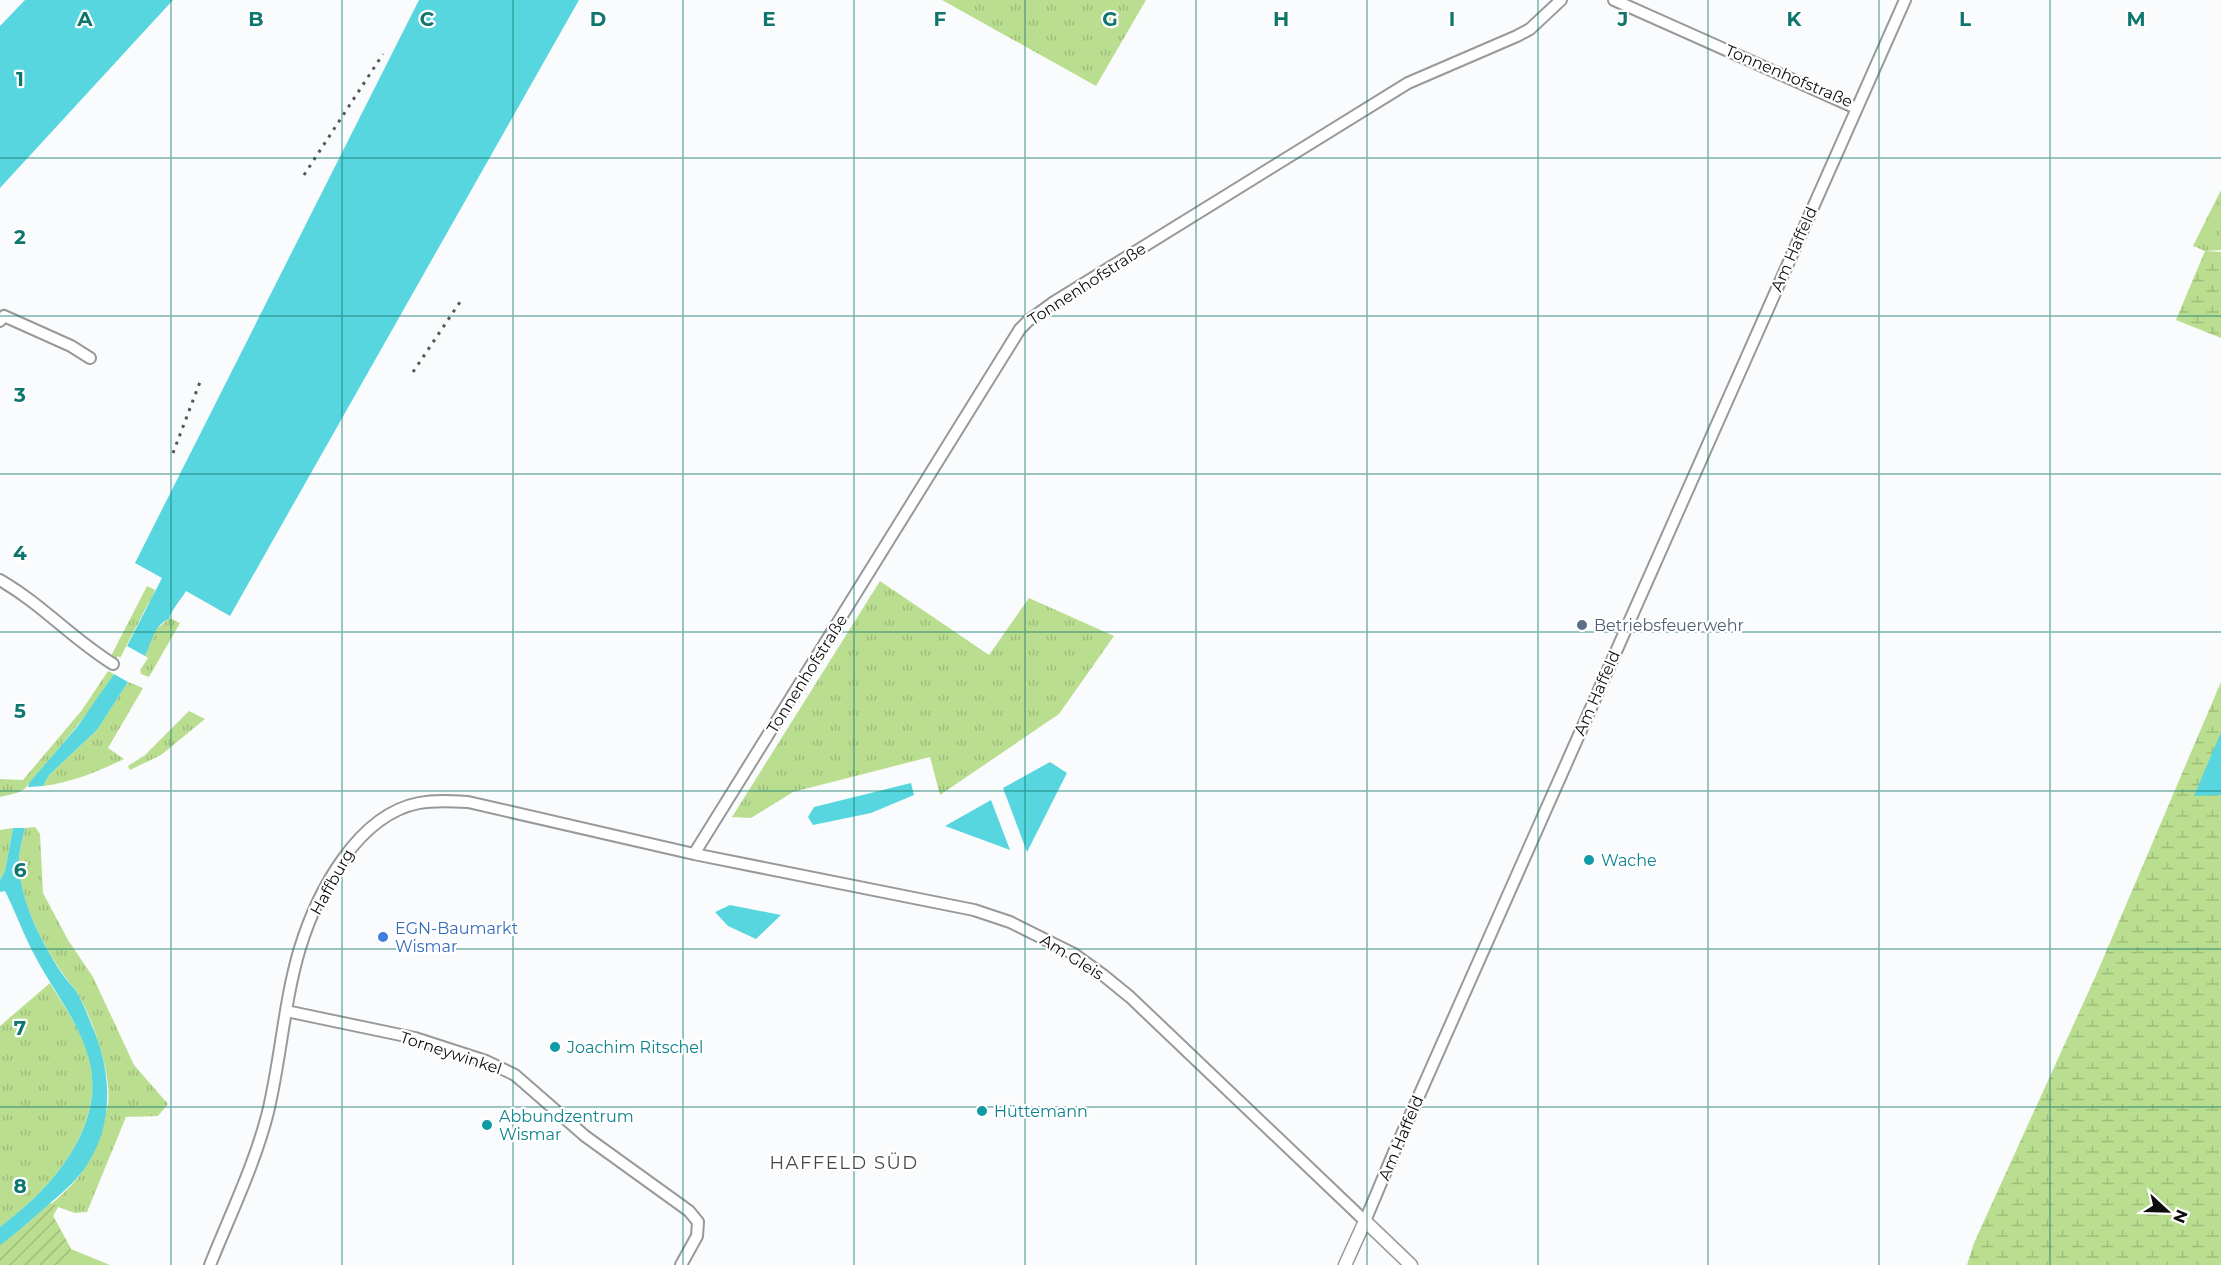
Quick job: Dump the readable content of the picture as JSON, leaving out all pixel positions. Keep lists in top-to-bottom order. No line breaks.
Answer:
{"streets":{"street":["Tonnenhofstraße","Am Haffeld","Haffburg","Am Gleis","Torneywinkel"]},"crossings":[["Tonnenhofstraße","Am Haffeld"],["Tonnenhofstraße","Haffburg"],["Tonnenhofstraße","Am Gleis"],["Am Haffeld","Am Gleis"],["Haffburg","Am Gleis"],["Haffburg","Torneywinkel"]],"districts":["HAFFELD SÜD"],"places":["Betriebsfeuerwehr","Wache","EGN-Baumarkt Wismar","Joachim Ritschel","Hüttemann","Abbundzentrum Wismar"],"north":"right","grid":{"columns":["A","B","C","D","E","F","G","H","I","J","K","L","M"],"rows":["1","2","3","4","5","6","7","8"]}}
